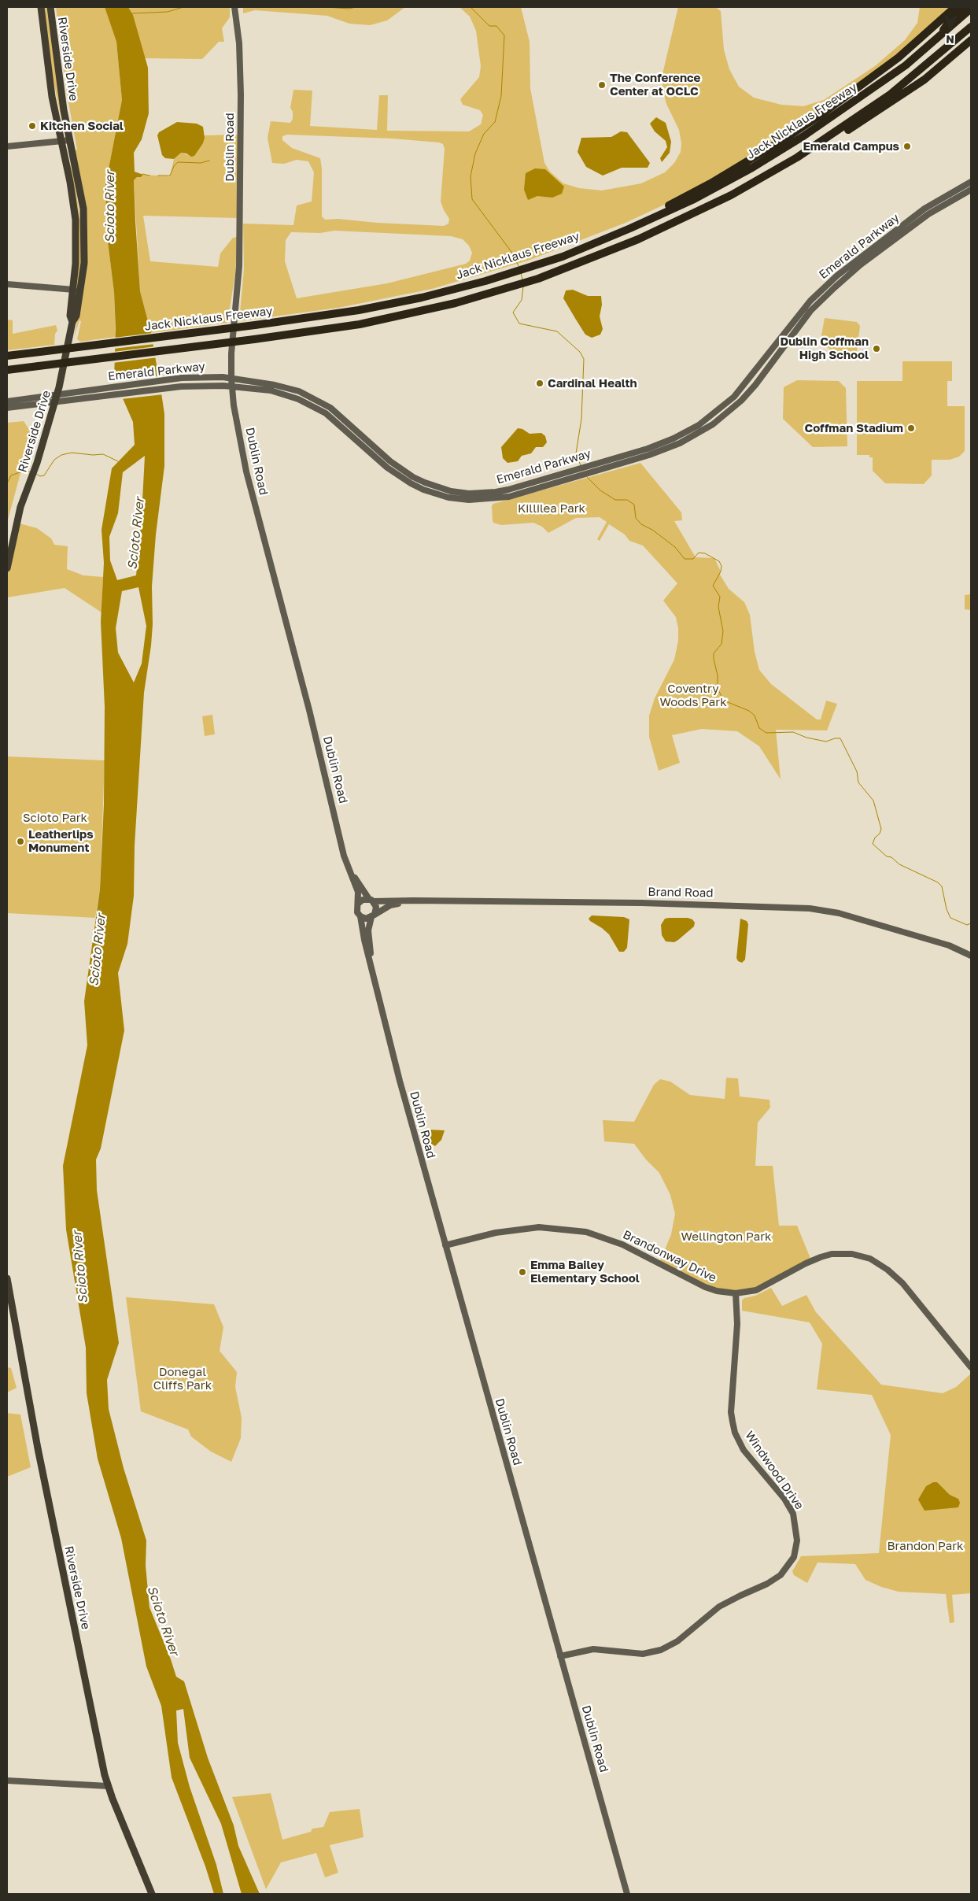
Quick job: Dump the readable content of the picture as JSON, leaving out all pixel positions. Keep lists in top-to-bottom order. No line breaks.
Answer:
{"streets":{"highway":["Jack Nicklaus Freeway"],"main road":["Riverside Drive","Dublin Road","Emerald Parkway","Brand Road","Brandonway Drive","Windwood Drive"]},"crossings":[["Riverside Drive","Emerald Parkway"],["Dublin Road","Emerald Parkway"],["Dublin Road","Brand Road"],["Dublin Road","Brandonway Drive"],["Dublin Road","Windwood Drive"],["Brandonway Drive","Windwood Drive"]],"water":["Scioto River"],"parks":["Killilea Park","Coventry Woods Park","Scioto Park","Wellington Park","Donegal Cliffs Park","Brandon Park"],"places":["The Conference Center at OCLC","Kitchen Social","Emerald Campus","Dublin Coffman High School","Cardinal Health","Coffman Stadium","Leatherlips Monument","Emma Bailey Elementary School"],"north":"bottom"}
